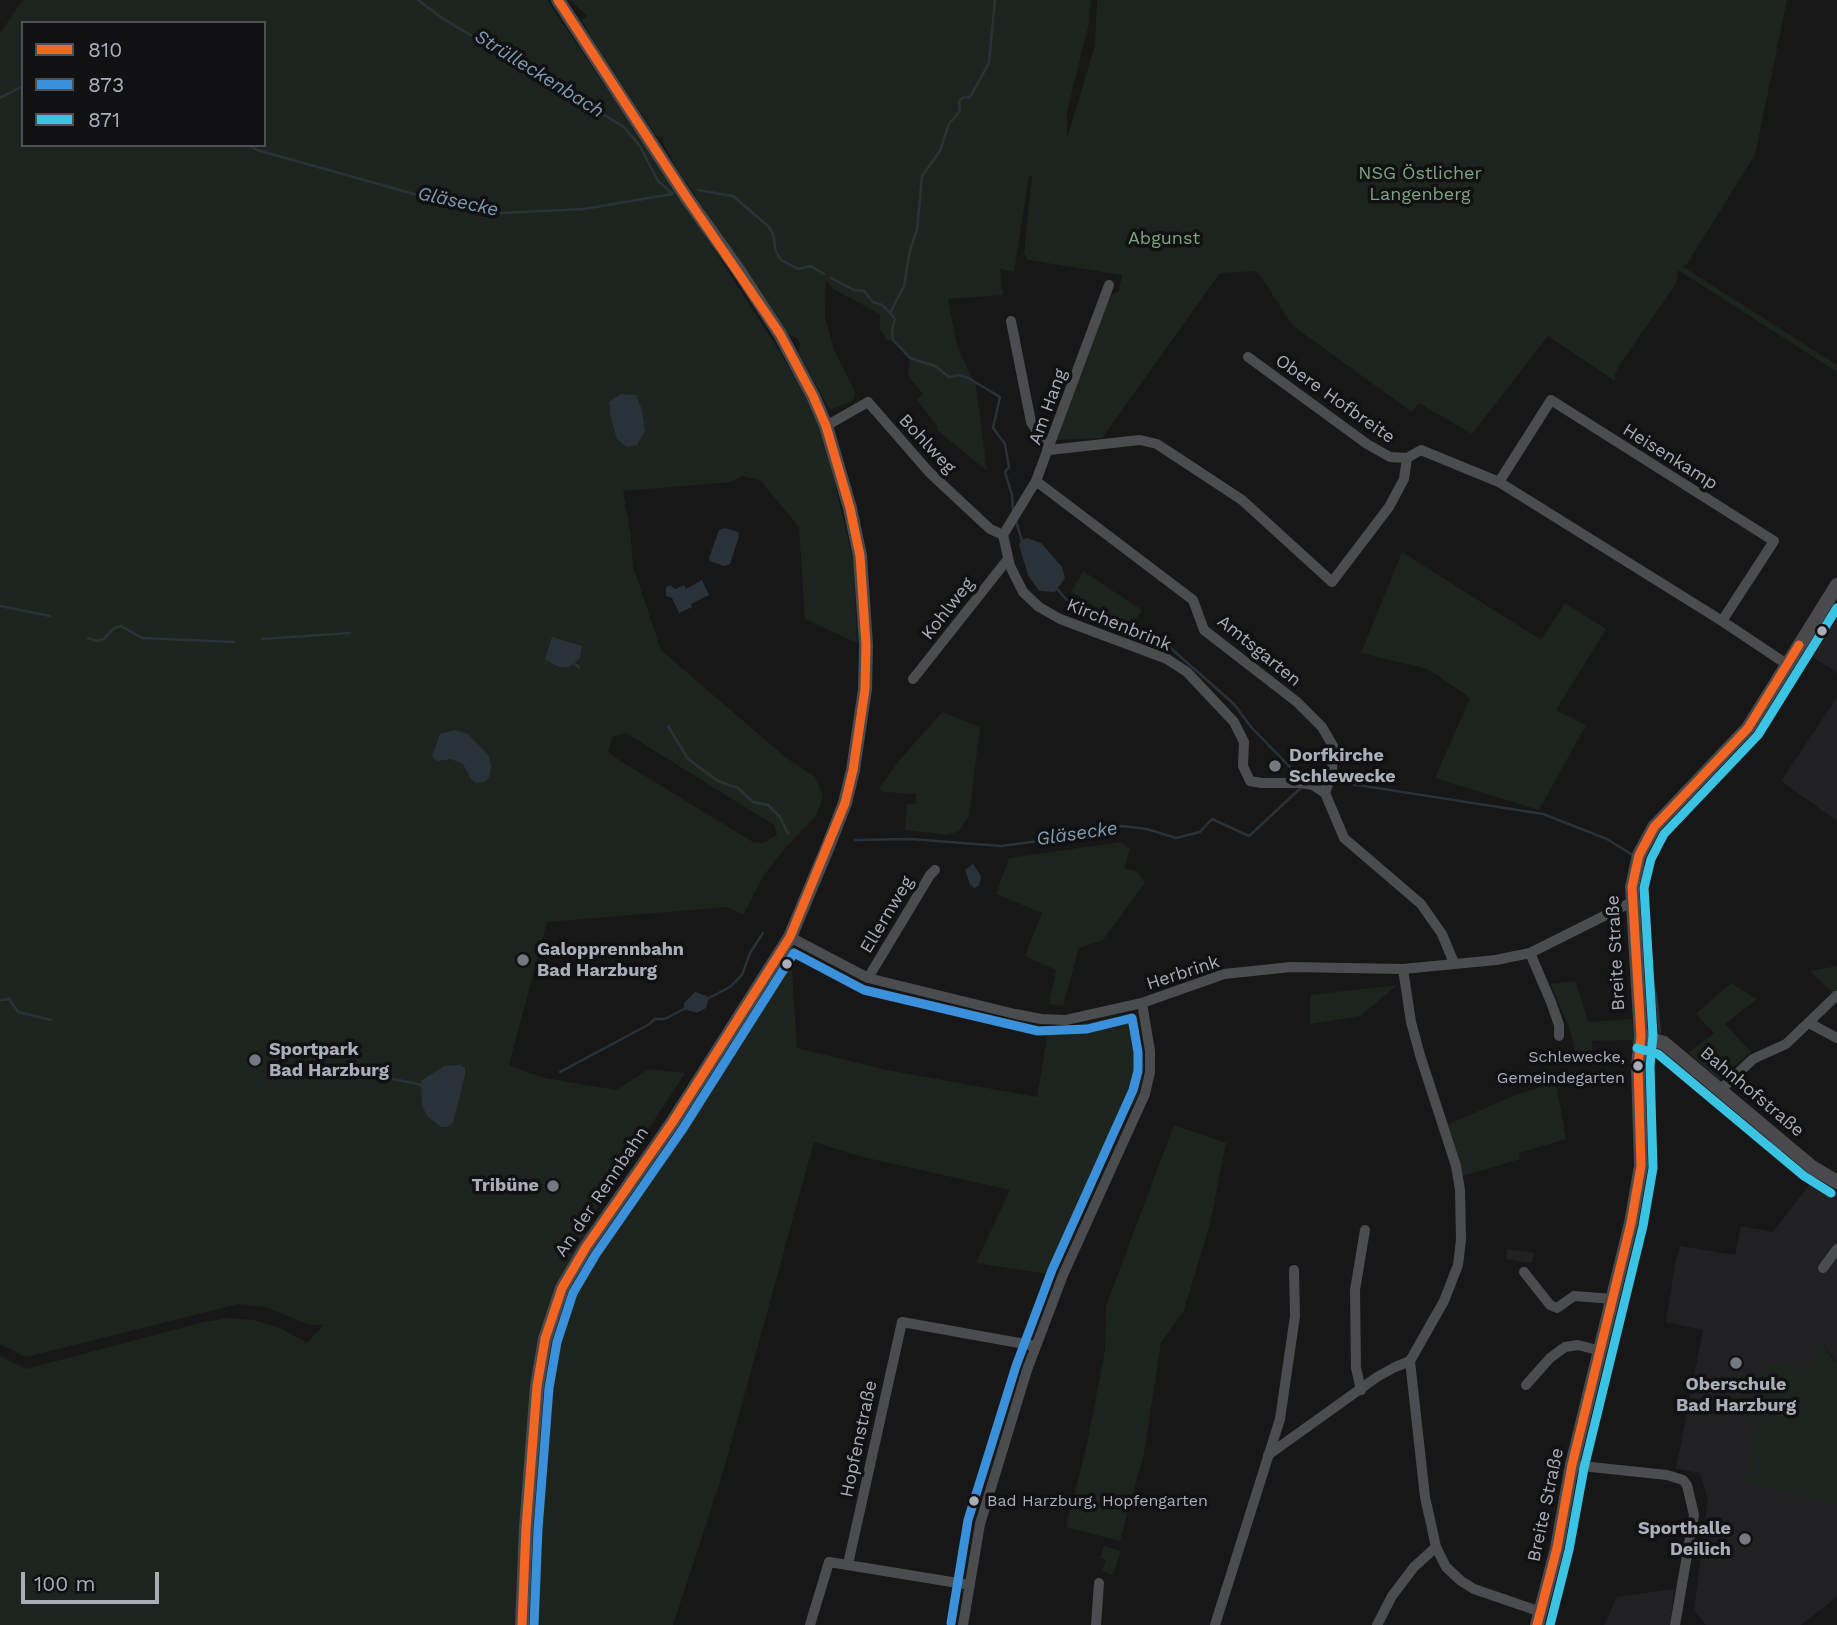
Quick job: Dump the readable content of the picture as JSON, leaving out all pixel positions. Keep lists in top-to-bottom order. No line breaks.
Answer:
{"streets":{"main road":["Breite Straße","Bahnhofstraße","An der Rennbahn"],"street":["Obere Hofbreite","Am Hang","Bohlweg","Heisenkamp","Kohlweg","Kirchenbrink","Amtsgarten","Ellernweg","Herbrink","Hopfenstraße"]},"crossings":[["Am Hang","Bohlweg"],["Am Hang","Kirchenbrink"],["Am Hang","Amtsgarten"],["Bohlweg","Kirchenbrink"],["Bohlweg","An der Rennbahn"],["Kohlweg","Kirchenbrink"],["Kirchenbrink","Amtsgarten"],["Ellernweg","Herbrink"],["Breite Straße","Herbrink"],["Breite Straße","Bahnhofstraße"],["Herbrink","An der Rennbahn"]],"water":["Strülleckenbach","Gläsecke"],"parks":["NSG Östlicher Langenberg","Abgunst"],"places":["Dorfkirche Schlewecke","Galopprennbahn Bad Harzburg","Sportpark Bad Harzburg","Schlewecke, Gemeindegarten","Tribüne","Oberschule Bad Harzburg","Bad Harzburg, Hopfengarten","Sporthalle Deilich"],"lines":["transit line 810","transit line 871","transit line 873"],"legend":["810","873","871"],"scale_bar":"100 m"}
